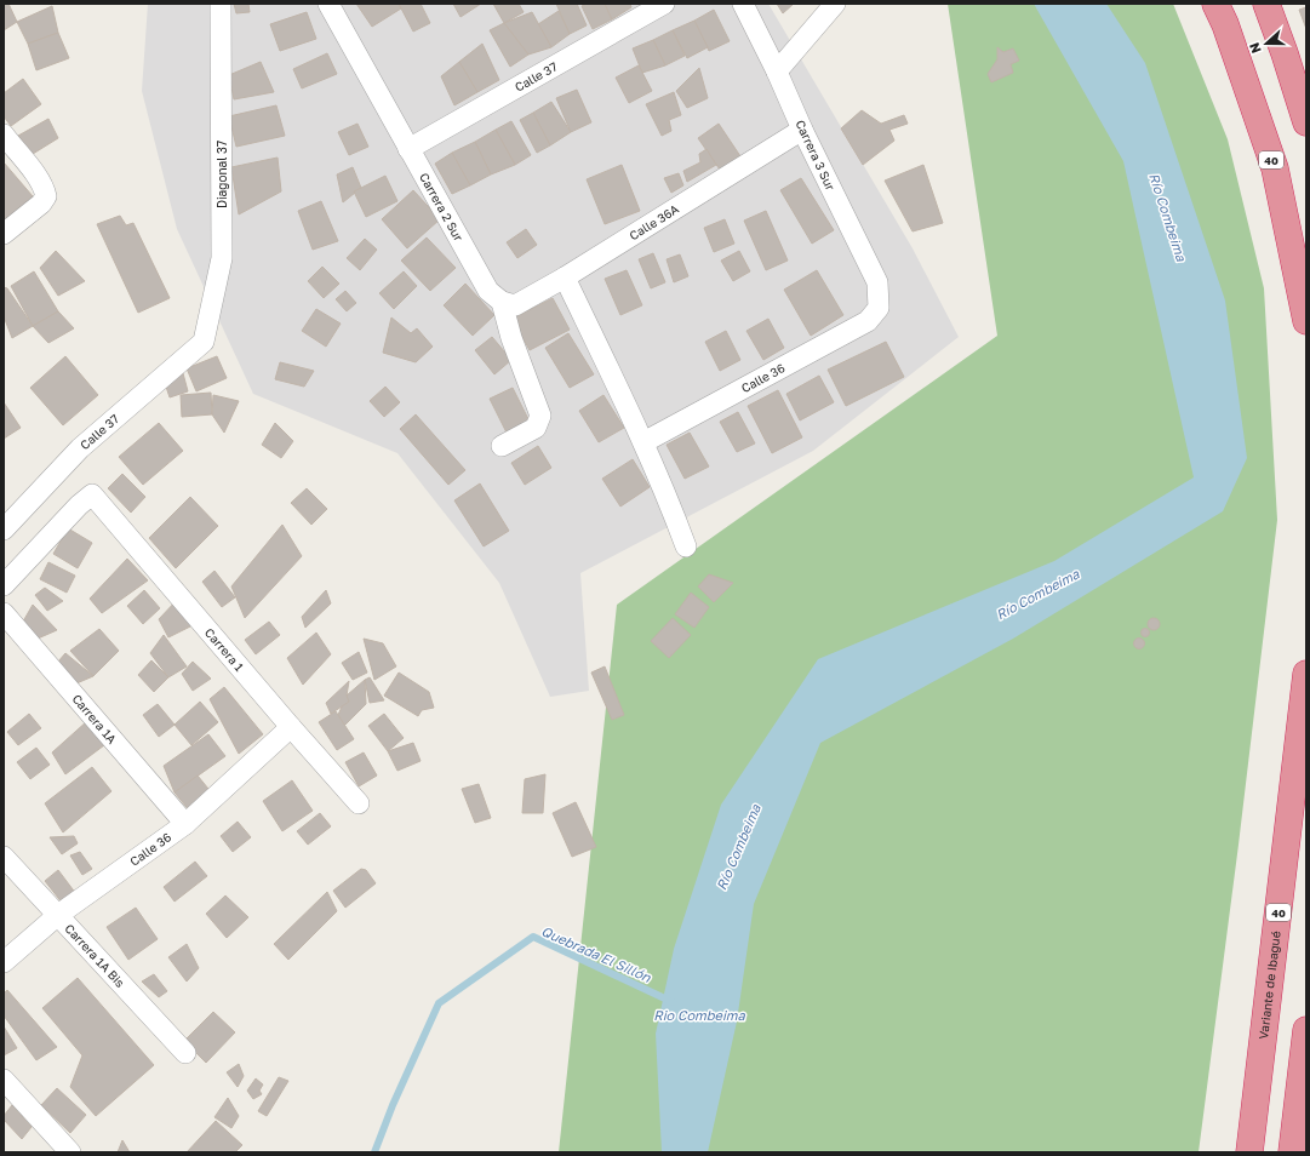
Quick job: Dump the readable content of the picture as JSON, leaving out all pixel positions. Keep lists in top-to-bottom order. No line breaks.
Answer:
{"streets":{"highway":["40","Variante de Ibagué"],"street":["Calle 37","Carrera 3 Sur","Diagonal 37","Carrera 2 Sur","Calle 36A","Calle 36","Carrera 1","Carrera 1A","Carrera 1A Bis"]},"crossings":[["Calle 37","Diagonal 37"],["Calle 37","Carrera 2 Sur"],["Carrera 3 Sur","Calle 36A"],["Carrera 3 Sur","Calle 36"],["Carrera 2 Sur","Calle 36A"],["Calle 36","Carrera 1"],["Calle 36","Carrera 1A"],["Calle 36","Carrera 1A Bis"]],"water":["Río Combeima","Quebrada El Sillón","Rio Combeima"],"north":"left"}
